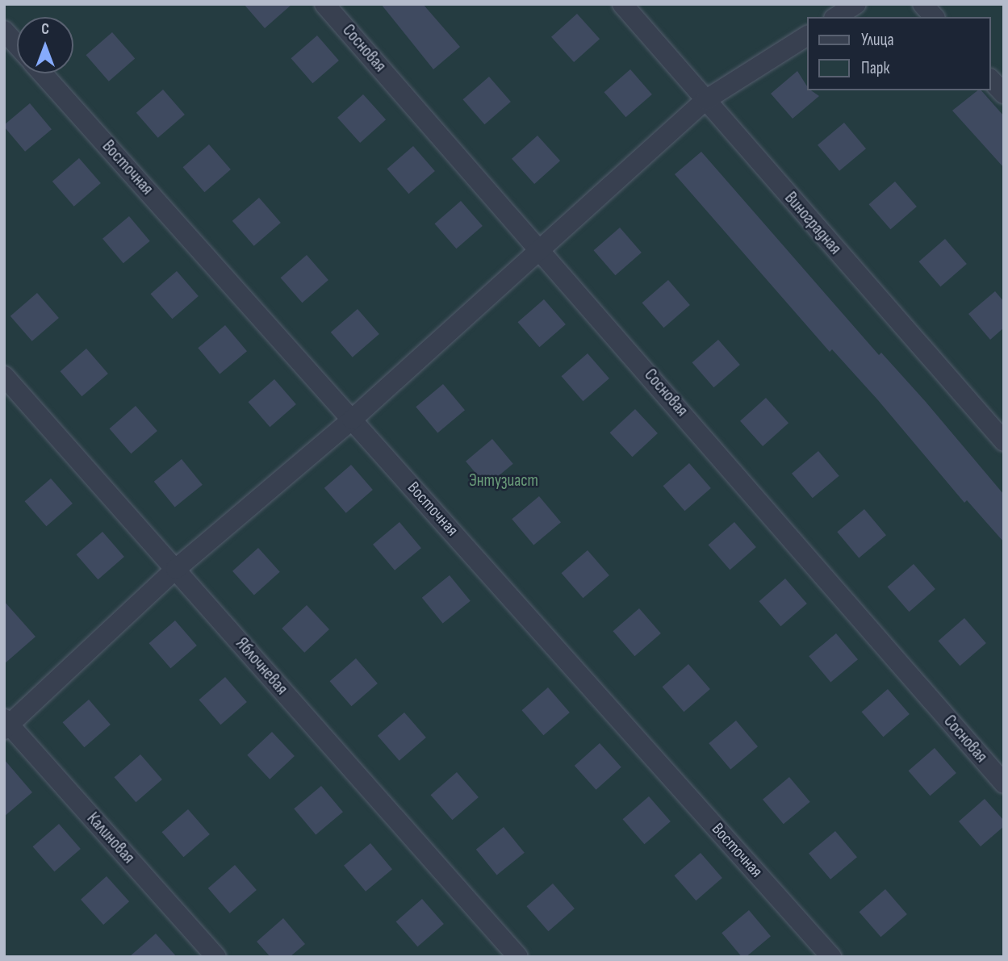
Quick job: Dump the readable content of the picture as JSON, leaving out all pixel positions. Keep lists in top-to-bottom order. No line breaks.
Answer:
{"streets":{"street":["Сосновая","Восточная","Виноградная","Яблочневая","Калиновая"]},"parks":["Энтузиаст"],"legend":["Улица","Парк"],"north":"top"}
